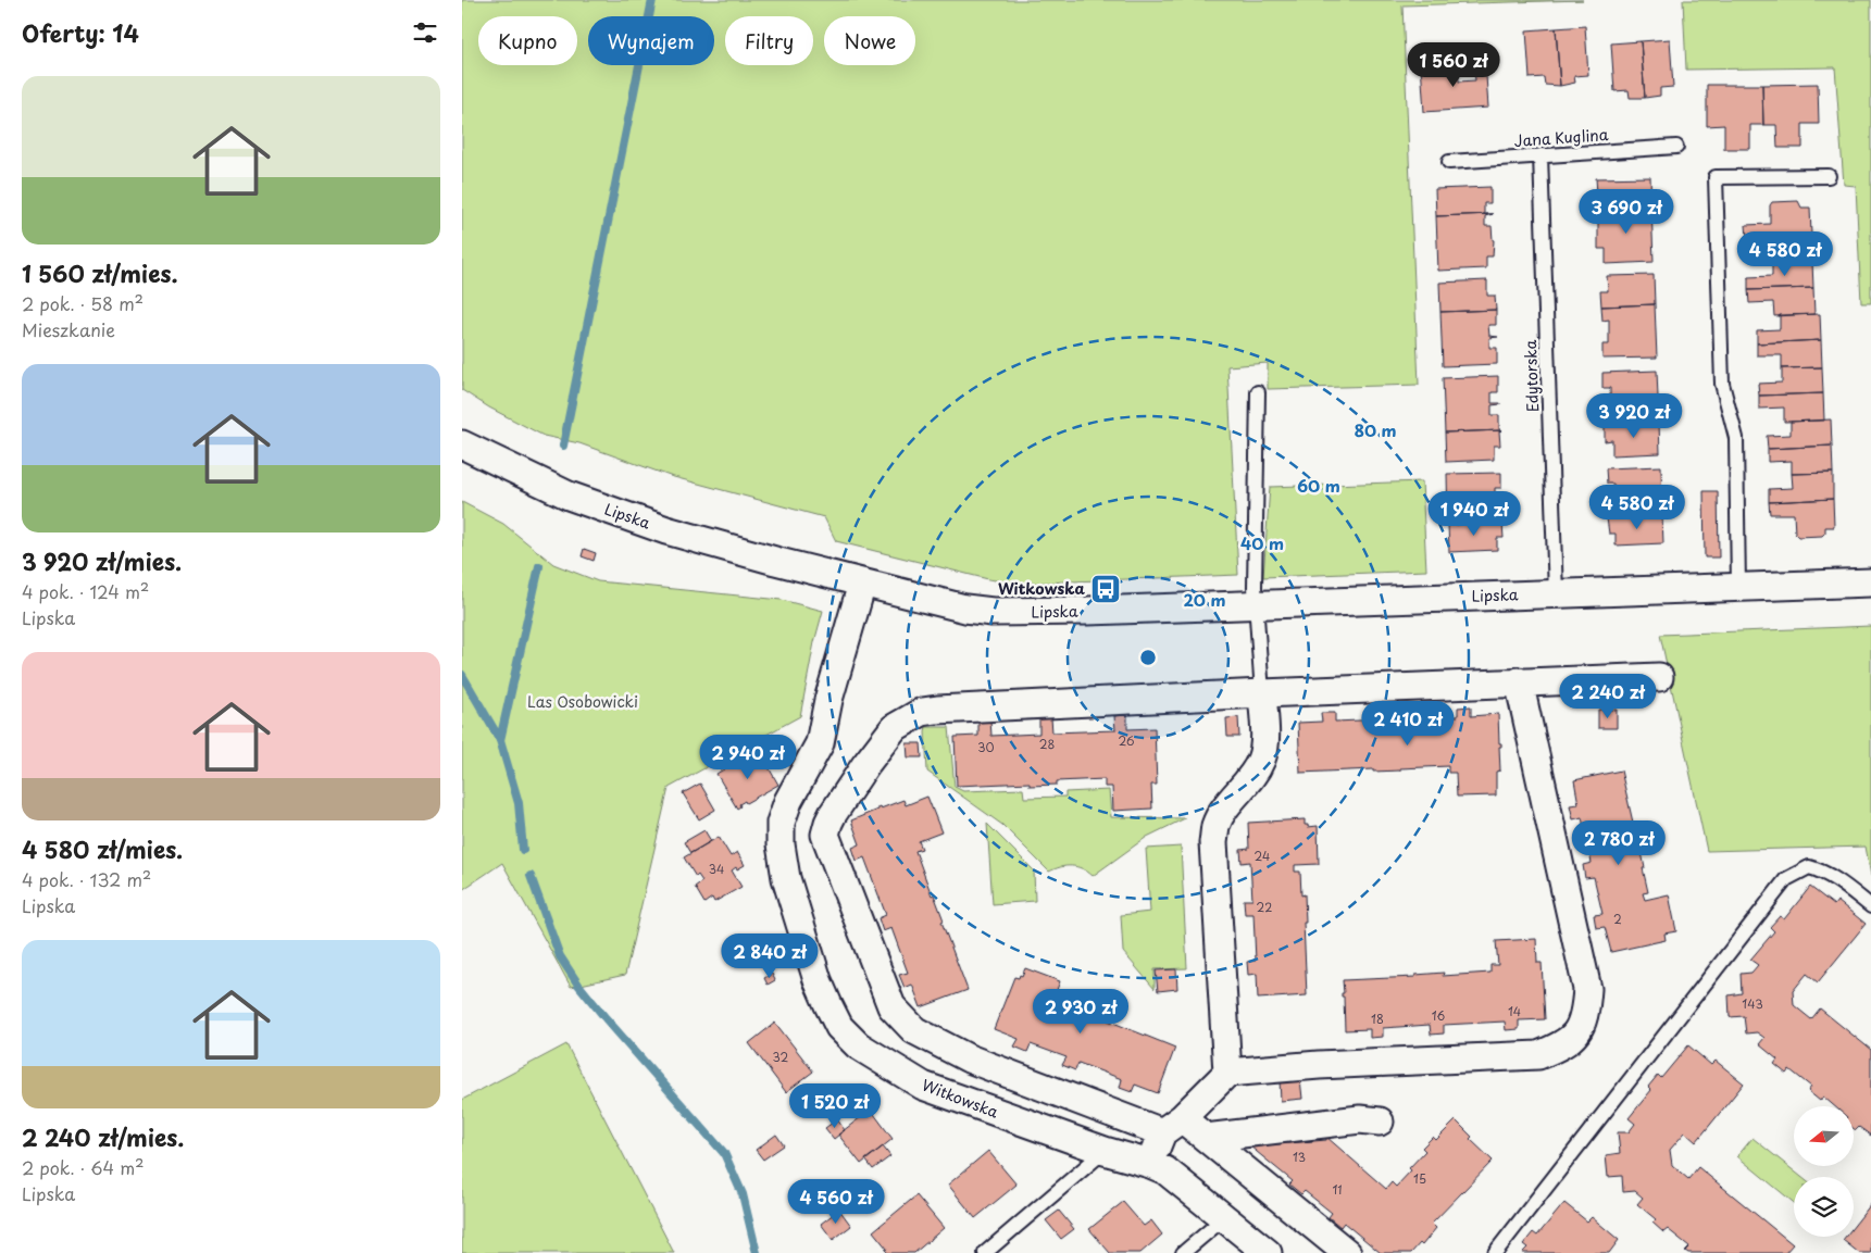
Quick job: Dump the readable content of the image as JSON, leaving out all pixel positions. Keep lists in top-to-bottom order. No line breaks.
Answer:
{"streets":{"street":["Lipska","Witkowska"],"lane":["Jana Kuglina","Edytorska"]},"crossings":[["Jana Kuglina","Edytorska"],["Edytorska","Lipska"],["Lipska","Witkowska"]],"parks":["Las Osobowicki"],"places":{"bus stop":["Witkowska"]},"house_numbers":["26","28","30","24","34","22","2","143","14","16","18","32","13","15","11"],"north":"left","page":{"heading":"Oferty: 14","chip":["Kupno","Wynajem","Filtry","Nowe"],"price":["1 560 zł","3 690 zł","4 580 zł","3 920 zł","4 580 zł","1 940 zł","2 240 zł","2 410 zł","2 940 zł","2 780 zł","2 840 zł","2 930 zł","1 520 zł","4 560 zł"],"list":[{"name":"1 560 zł/mies.","note":"2 pok. · 58 m² · Mieszkanie"},{"name":"3 920 zł/mies.","note":"4 pok. · 124 m² · Lipska"},{"name":"4 580 zł/mies.","note":"4 pok. · 132 m² · Lipska"},{"name":"2 240 zł/mies.","note":"2 pok. · 64 m² · Lipska"}]},"rings":["80 m","60 m","40 m","20 m"]}
